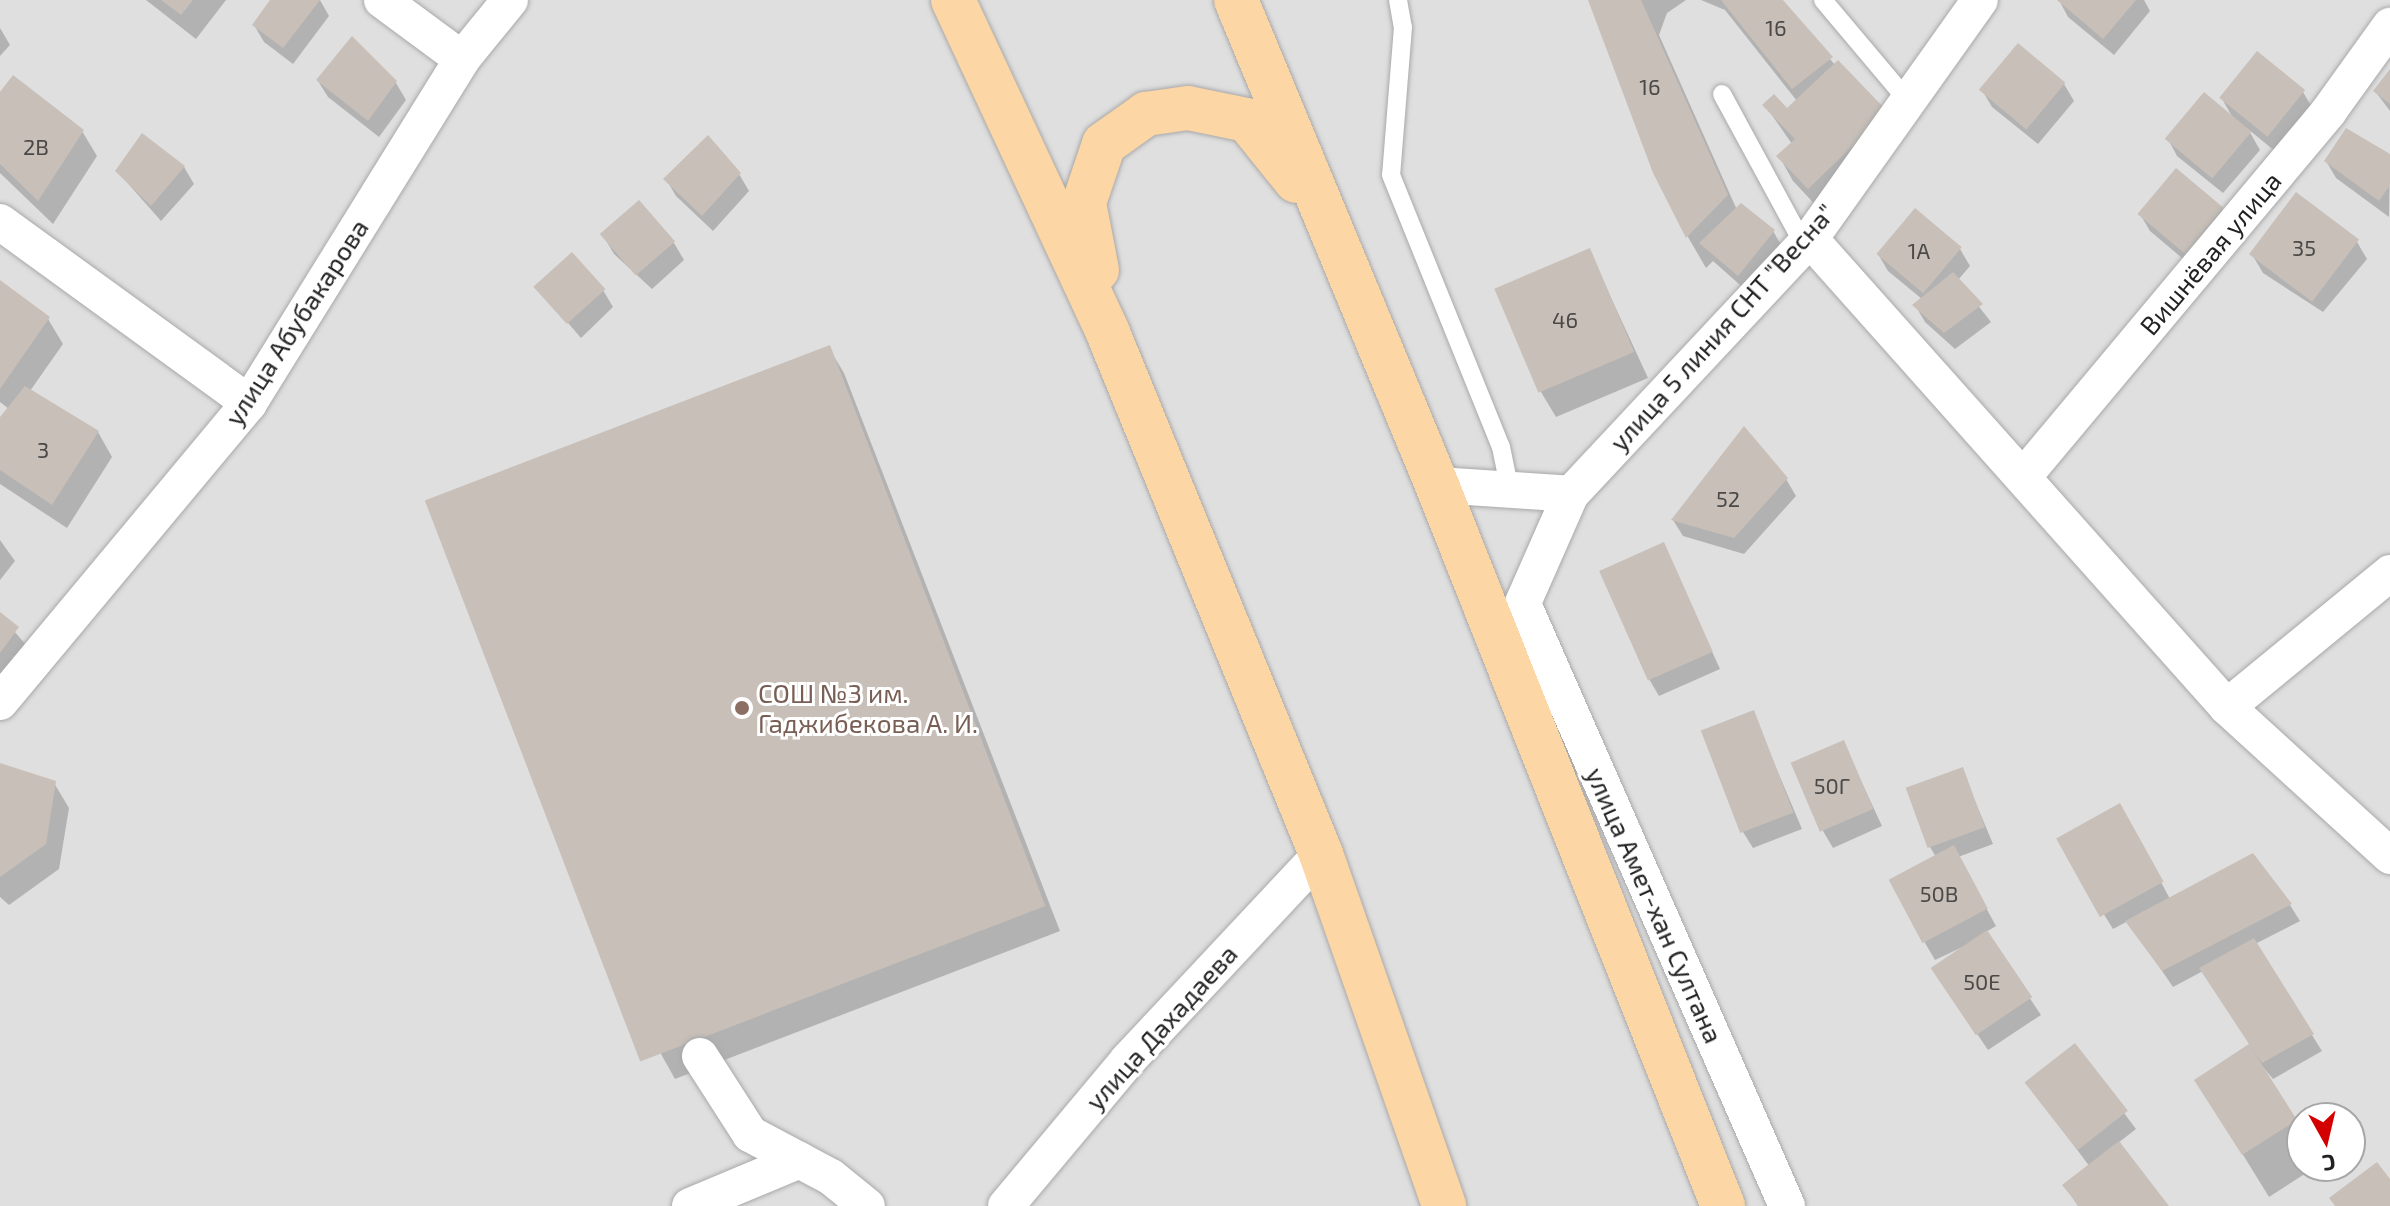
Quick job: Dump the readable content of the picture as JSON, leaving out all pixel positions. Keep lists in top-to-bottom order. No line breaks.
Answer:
{"streets":{"street":["Вишнёвая улица","улица Абубакарова","улица 5 линия СНТ \"Весна\"","улица Амет-хан Султана","улица Дахадаева"]},"crossings":[["улица 5 линия СНТ \"Весна\"","улица Амет-хан Султана"]],"places":["СОШ №3 им. Гаджибекова А. И."],"house_numbers":["16","16","2В","35","1А","46","3","52","50Г","50В","50Е"],"north":"bottom"}
